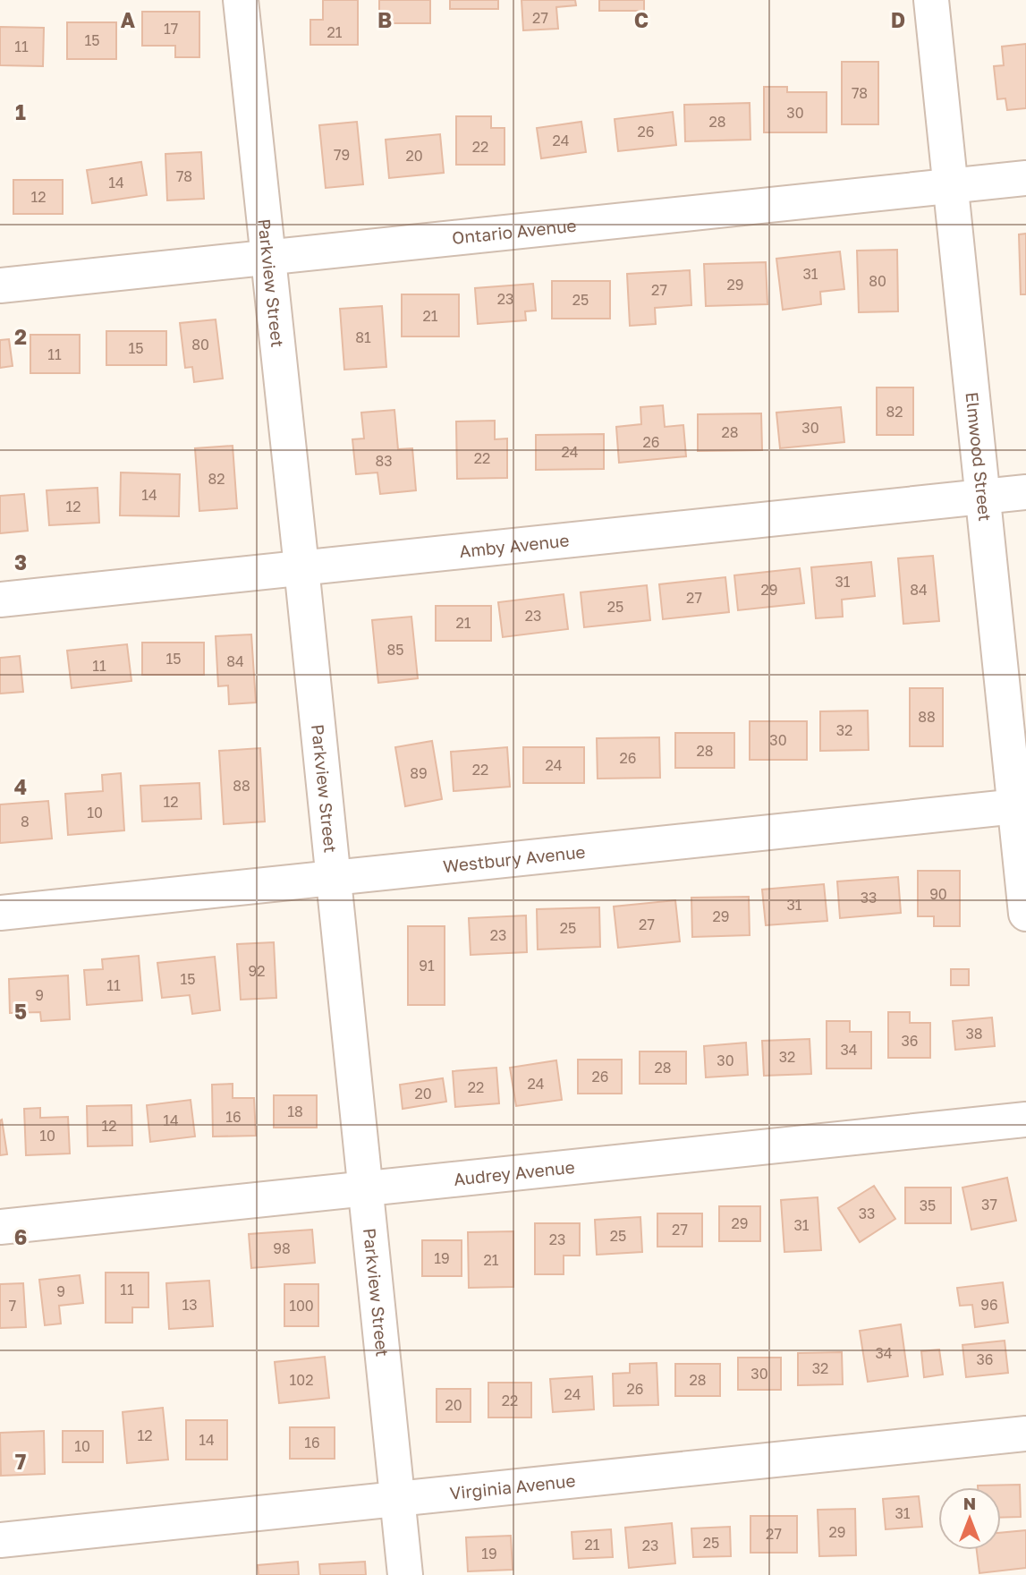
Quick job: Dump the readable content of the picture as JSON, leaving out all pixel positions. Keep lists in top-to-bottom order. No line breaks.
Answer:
{"streets":{"street":["Ontario Avenue","Parkview Street","Elmwood Street","Amby Avenue","Westbury Avenue","Audrey Avenue","Virginia Avenue"]},"crossings":[["Ontario Avenue","Parkview Street"],["Ontario Avenue","Elmwood Street"],["Parkview Street","Amby Avenue"],["Parkview Street","Westbury Avenue"],["Parkview Street","Audrey Avenue"],["Parkview Street","Virginia Avenue"],["Elmwood Street","Amby Avenue"],["Elmwood Street","Westbury Avenue"]],"house_numbers":["27","17","21","15","11","78","30","28","26","24","22","79","20","78","14","12","31","80","29","27","23","25","21","81","80","15","11","82","30","28","26","24","22","83","82","14","12","31","29","84","27","25","23","21","85","15","84","11","88","32","30","28","26","24","22","89","88","12","10","8","90","33","31","29","27","25","23","91","92","15","11","9","38","36","34","32","30","28","26","24","22","20","18","16","14","12","10","37","35","33","29","31","27","25","23","98","19","21","11","9","13","96","7","100","34","36","32","30","102","28","26","24","22","20","12","14","16","10","31","29","27","25","21","23","19"],"north":"top","grid":{"columns":["A","B","C","D"],"rows":["1","2","3","4","5","6","7"]}}
